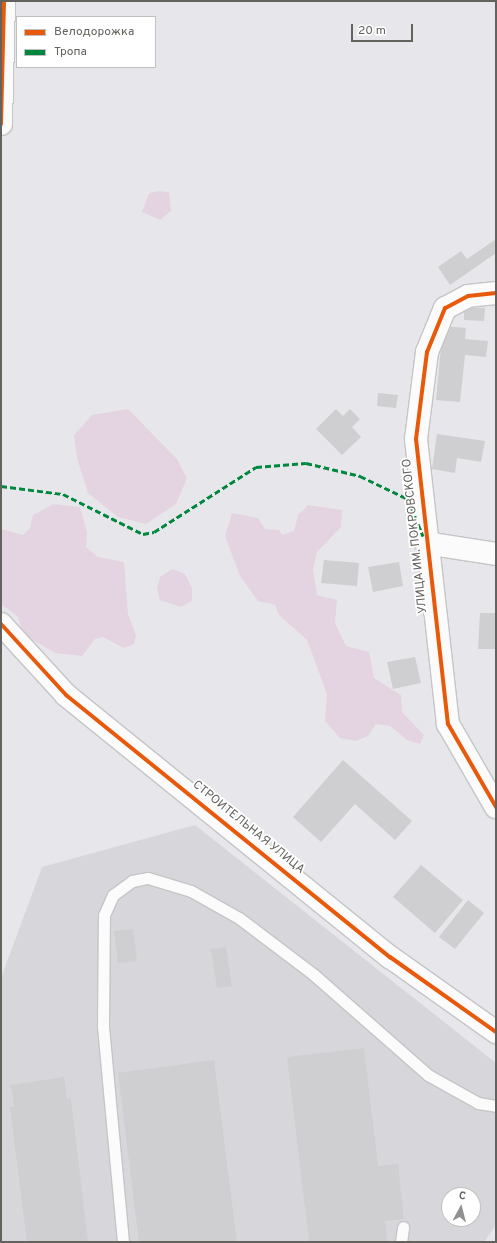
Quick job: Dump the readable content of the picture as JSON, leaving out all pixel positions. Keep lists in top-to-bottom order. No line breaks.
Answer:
{"streets":{"street":["УЛИЦА ИМ. ПОКРОВСКОГО","СТРОИТЕЛЬНАЯ УЛИЦА"]},"legend":["Велодорожка","Тропа"],"scale_bar":"20 m","north":"top"}
